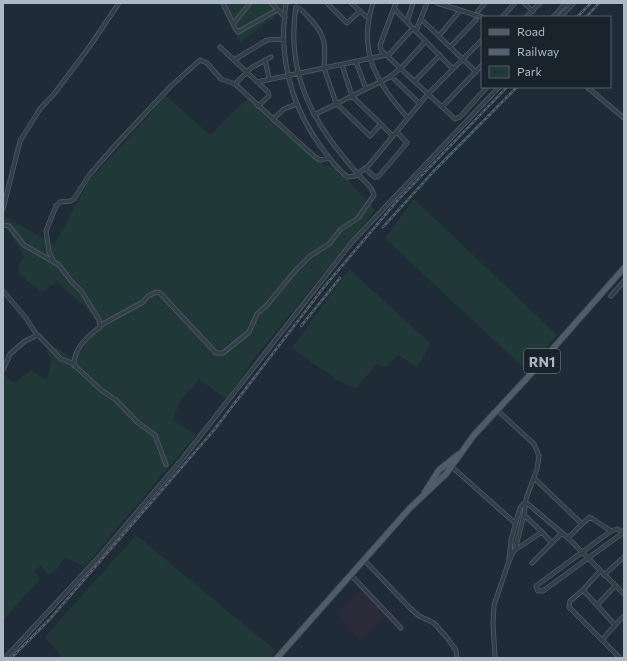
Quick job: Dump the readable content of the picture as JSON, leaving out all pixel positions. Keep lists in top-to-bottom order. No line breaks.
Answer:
{"streets":{"main road":["RN1"]},"legend":["Road","Railway","Park"]}
